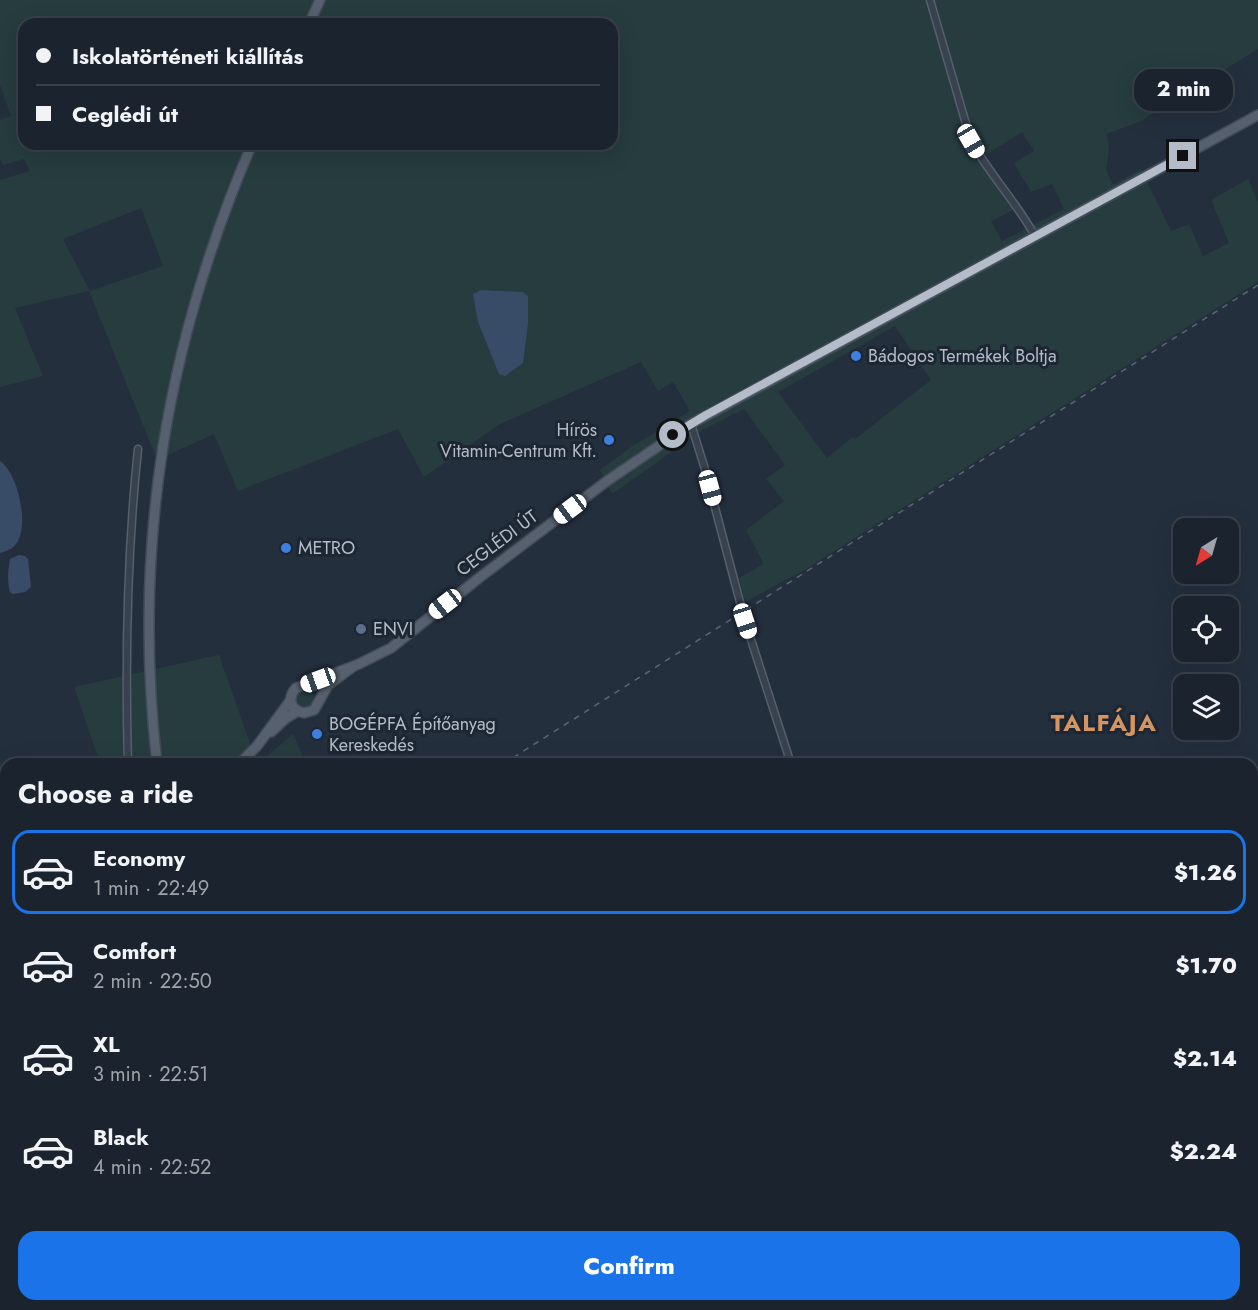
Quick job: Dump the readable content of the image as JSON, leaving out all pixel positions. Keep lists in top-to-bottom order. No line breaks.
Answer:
{"streets":{"main road":["CEGLÉDI ÚT"]},"districts":["TALFÁJA"],"places":["Bádogos Termékek Boltja","Hírös Vitamin-Centrum Kft.","METRO","ENVI","BOGÉPFA Építőanyag Kereskedés"],"north":"bottom left","page":{"banner":["Iskolatörténeti kiállítás","Ceglédi út"],"bubble":"2 min","heading":"Choose a ride","list":[{"name":"Economy","note":"1 min · 22:49","value":"$1.26"},{"name":"Comfort","note":"2 min · 22:50","value":"$1.70"},{"name":"XL","note":"3 min · 22:51","value":"$2.14"},{"name":"Black","note":"4 min · 22:52","value":"$2.24"}],"buttons":"Confirm"}}
